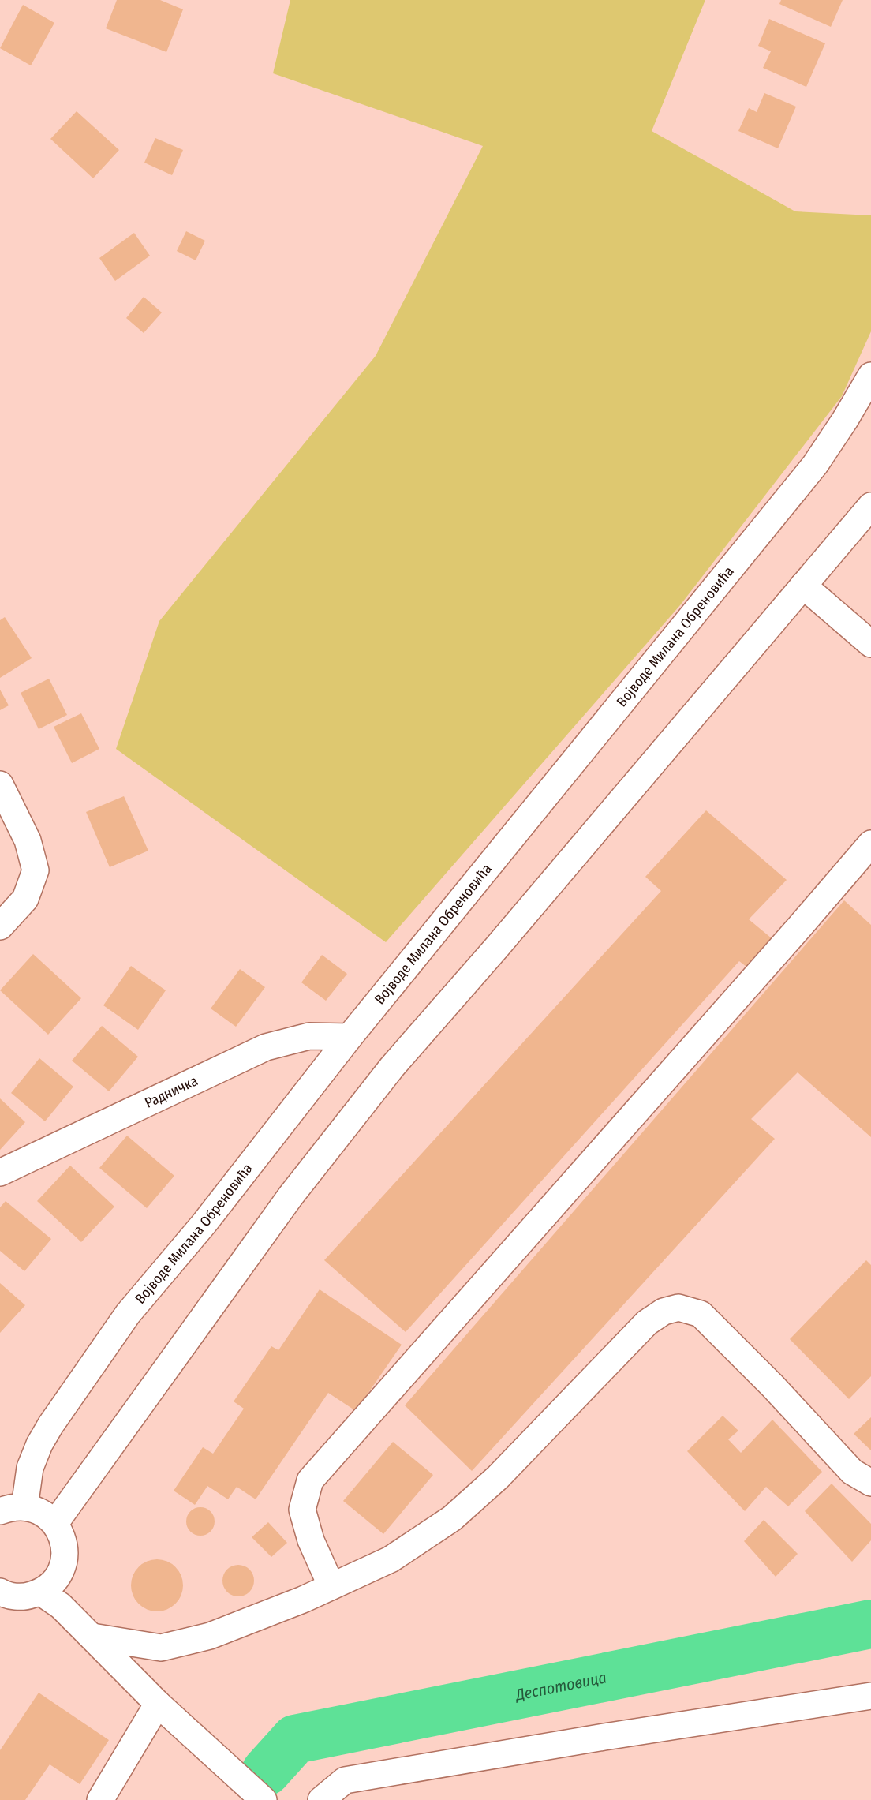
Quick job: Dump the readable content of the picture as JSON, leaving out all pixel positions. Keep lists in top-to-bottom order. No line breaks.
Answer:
{"streets":{"street":["Војводе Милана Обреновића","Радничка"]},"crossings":[["Војводе Милана Обреновића","Радничка"]],"water":["Деспотовица"]}
